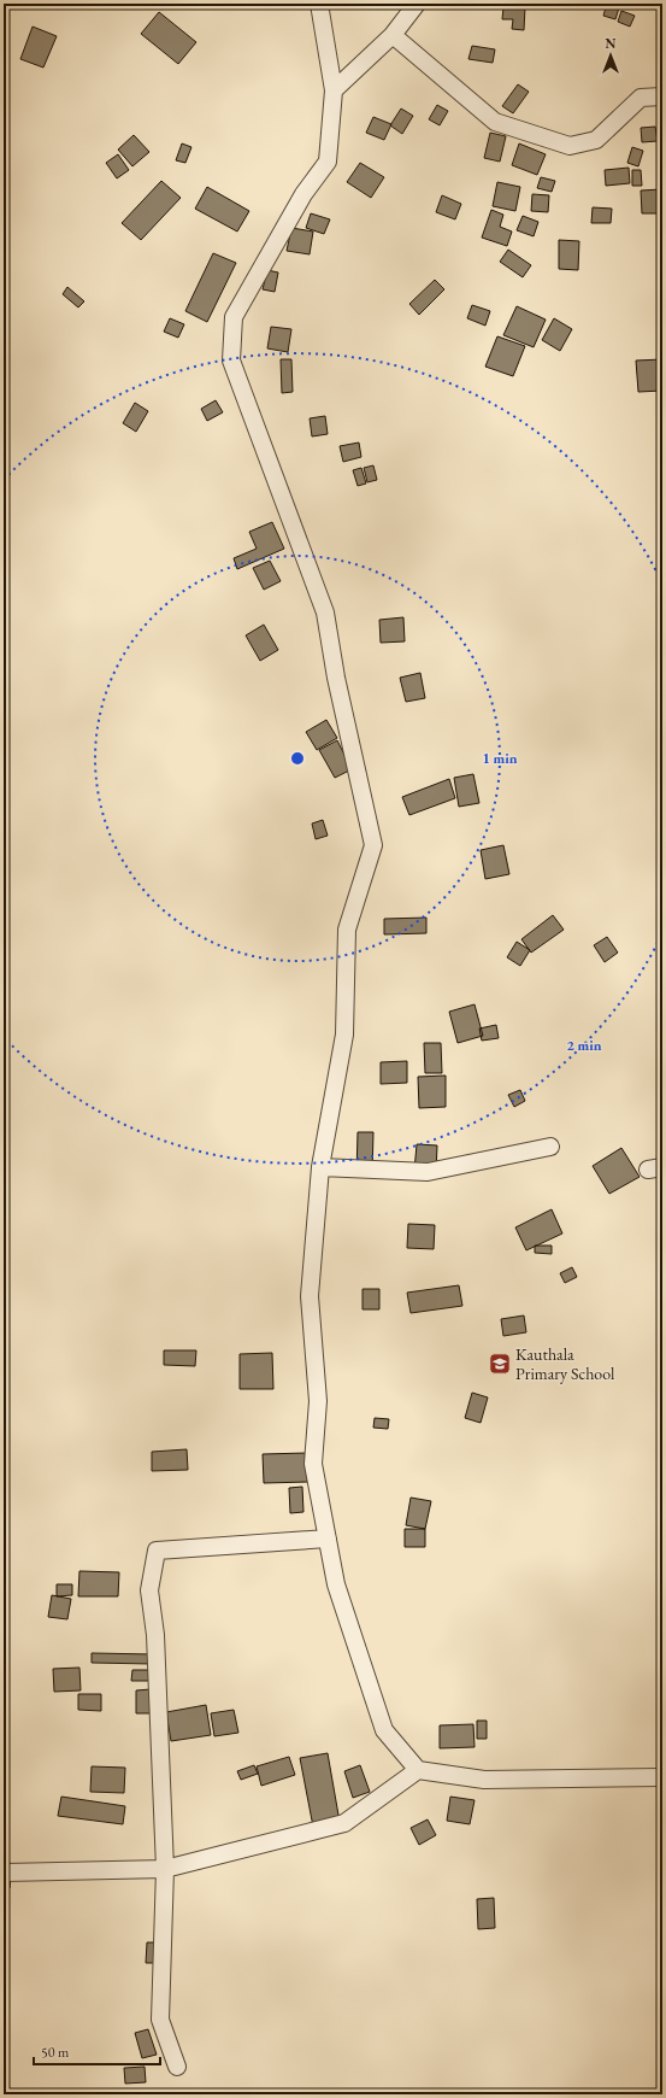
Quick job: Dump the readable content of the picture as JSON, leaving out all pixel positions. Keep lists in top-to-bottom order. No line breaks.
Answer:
{"places":{"school or university":["Kauthala Primary School"]},"scale_bar":"50 m","north":"top","rings":["1 min","2 min"]}
